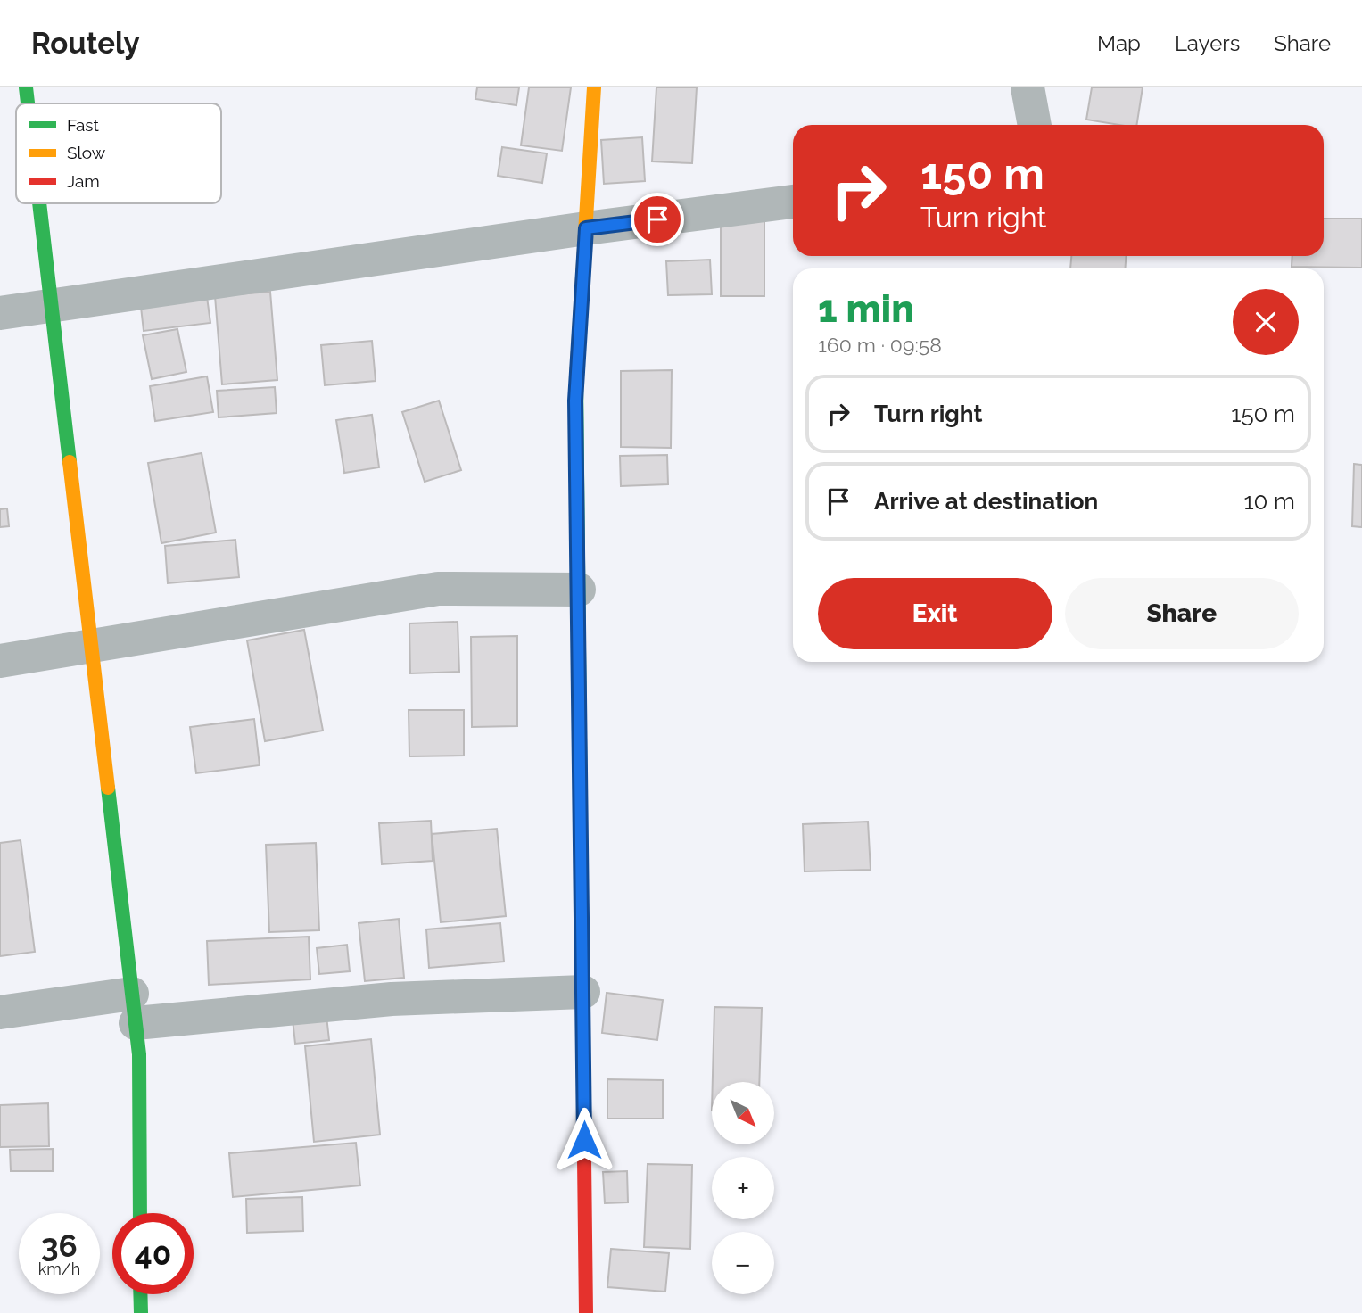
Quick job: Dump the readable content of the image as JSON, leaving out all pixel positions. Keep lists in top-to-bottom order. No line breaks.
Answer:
{"legend":["Fast","Slow","Jam"],"north":"bottom right","page":{"header":"Routely","nav":["Map","Layers","Share"],"turn":["150 m","Turn right"],"heading":["1 min","160 m · 09:58"],"list":[{"name":"Turn right","value":"150 m"},{"name":"Arrive at destination","value":"10 m"}],"buttons":["Exit","Share"],"map_buttons":["+","−"],"speed":"36 km/h","limit":"40"}}
